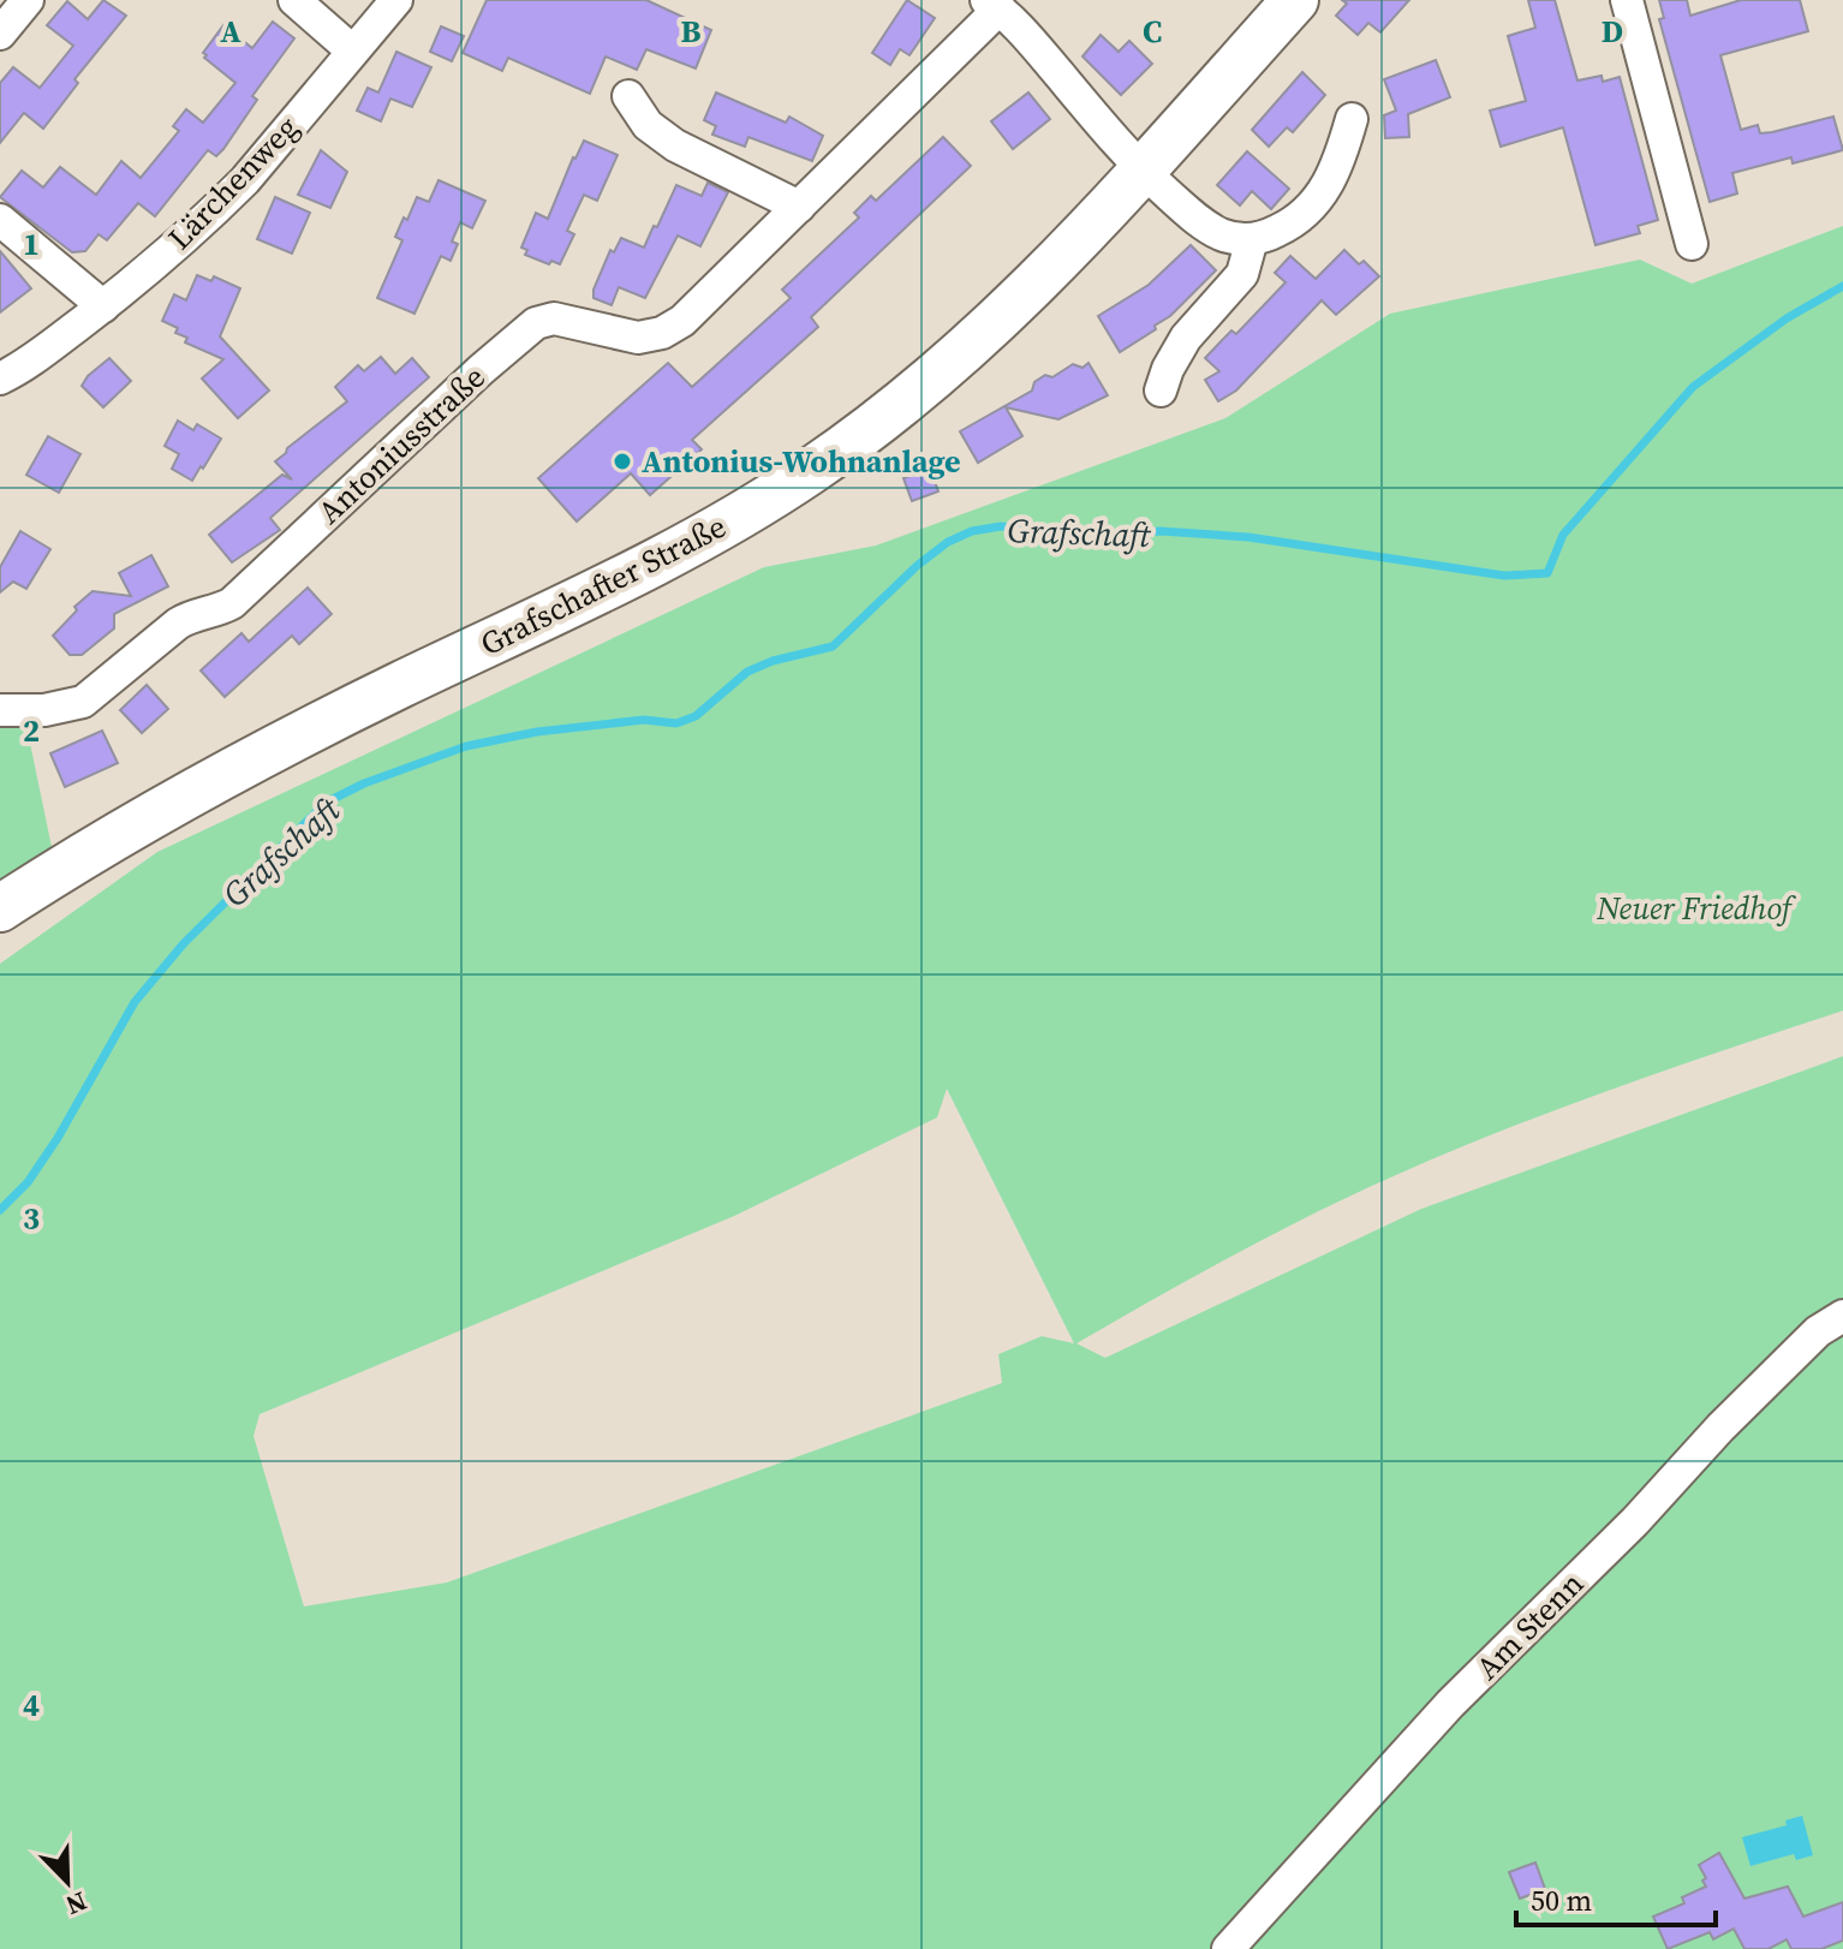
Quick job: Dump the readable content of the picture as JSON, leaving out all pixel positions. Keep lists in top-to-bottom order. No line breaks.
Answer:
{"streets":{"street":["Lärchenweg","Antoniusstraße","Grafschafter Straße","Am Stenn"]},"water":["Grafschaft"],"parks":["Neuer Friedhof"],"places":["Antonius-Wohnanlage"],"scale_bar":"50 m","north":"bottom right","grid":{"columns":["A","B","C","D"],"rows":["1","2","3","4"]}}
